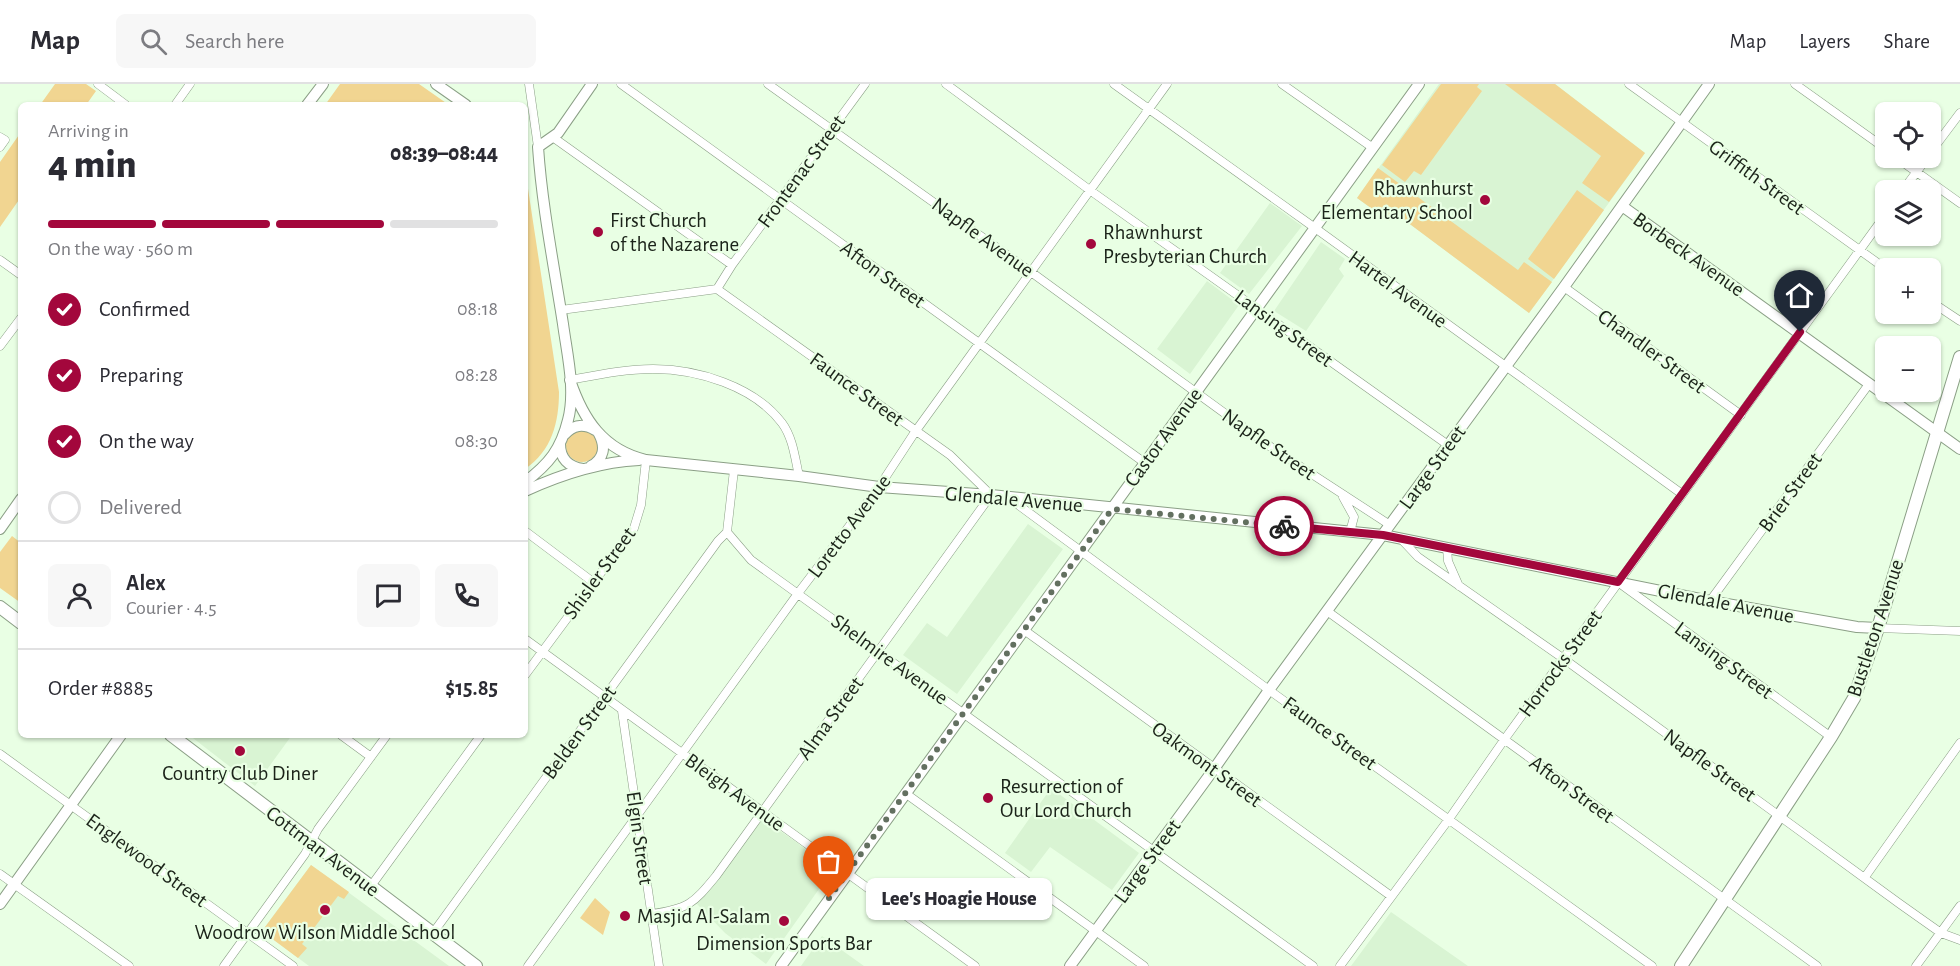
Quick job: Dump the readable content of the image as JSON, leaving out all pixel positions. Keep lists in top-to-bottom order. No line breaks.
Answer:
{"streets":{"main road":["Bustleton Avenue","Cottman Avenue"],"street":["Frontenac Street","Griffith Street","Napfle Avenue","Borbeck Avenue","Afton Street","Hartel Avenue","Lansing Street","Chandler Street","Faunce Street","Castor Avenue","Napfle Street","Large Street","Brier Street","Glendale Avenue","Loretto Avenue","Shisler Street","Shelmire Avenue","Horrocks Street","Alma Street","Belden Street","Oakmont Street","Bleigh Avenue","Elgin Street","Englewood Street"]},"crossings":[["Frontenac Street","Napfle Avenue"],["Frontenac Street","Afton Street"],["Frontenac Street","Faunce Street"],["Griffith Street","Large Street"],["Griffith Street","Horrocks Street"],["Napfle Avenue","Castor Avenue"],["Napfle Avenue","Napfle Street"],["Napfle Avenue","Loretto Avenue"],["Borbeck Avenue","Large Street"],["Borbeck Avenue","Brier Street"],["Borbeck Avenue","Bustleton Avenue"],["Borbeck Avenue","Horrocks Street"],["Afton Street","Castor Avenue"],["Afton Street","Large Street"],["Afton Street","Loretto Avenue"],["Afton Street","Bustleton Avenue"],["Afton Street","Horrocks Street"],["Hartel Avenue","Castor Avenue"],["Hartel Avenue","Large Street"],["Hartel Avenue","Loretto Avenue"],["Hartel Avenue","Horrocks Street"],["Lansing Street","Castor Avenue"],["Lansing Street","Large Street"],["Lansing Street","Glendale Avenue"],["Lansing Street","Loretto Avenue"],["Lansing Street","Bustleton Avenue"],["Lansing Street","Horrocks Street"],["Chandler Street","Large Street"],["Chandler Street","Horrocks Street"],["Faunce Street","Castor Avenue"],["Faunce Street","Large Street"],["Faunce Street","Glendale Avenue"],["Faunce Street","Loretto Avenue"],["Faunce Street","Horrocks Street"],["Faunce Street","Alma Street"],["Castor Avenue","Napfle Street"],["Castor Avenue","Glendale Avenue"],["Castor Avenue","Shelmire Avenue"],["Castor Avenue","Oakmont Street"],["Castor Avenue","Bleigh Avenue"],["Napfle Street","Large Street"],["Napfle Street","Glendale Avenue"],["Napfle Street","Bustleton Avenue"],["Napfle Street","Horrocks Street"],["Large Street","Glendale Avenue"],["Large Street","Shelmire Avenue"],["Large Street","Oakmont Street"],["Brier Street","Glendale Avenue"],["Glendale Avenue","Loretto Avenue"],["Glendale Avenue","Shisler Street"],["Glendale Avenue","Bustleton Avenue"],["Glendale Avenue","Horrocks Street"],["Glendale Avenue","Alma Street"],["Loretto Avenue","Shelmire Avenue"],["Loretto Avenue","Bleigh Avenue"],["Loretto Avenue","Elgin Street"],["Shisler Street","Bleigh Avenue"],["Shelmire Avenue","Alma Street"],["Shelmire Avenue","Belden Street"],["Horrocks Street","Oakmont Street"],["Alma Street","Bleigh Avenue"],["Alma Street","Elgin Street"],["Belden Street","Bleigh Avenue"],["Belden Street","Cottman Avenue"],["Bleigh Avenue","Elgin Street"]],"places":["Rhawnhurst Elementary School","First Church of the Nazarene","Rhawnhurst Presbyterian Church","Country Club Diner","Resurrection of Our Lord Church","Lee's Hoagie House","Woodrow Wilson Middle School","Masjid Al-Salam","Dimension Sports Bar"],"page":{"header":"Map","search":"Search here","nav":["Map","Layers","Share"],"map_buttons":["+","−"],"heading":["4 min","Arriving in","08:39–08:44"],"panel":["Alex","Courier · 4.5","Order #8885","$15.85"],"bar":"On the way · 560 m","list":[["Confirmed","08:18"],["Preparing","08:28"],["On the way","08:30"],"Delivered"],"bubble":"Lee's Hoagie House"}}
